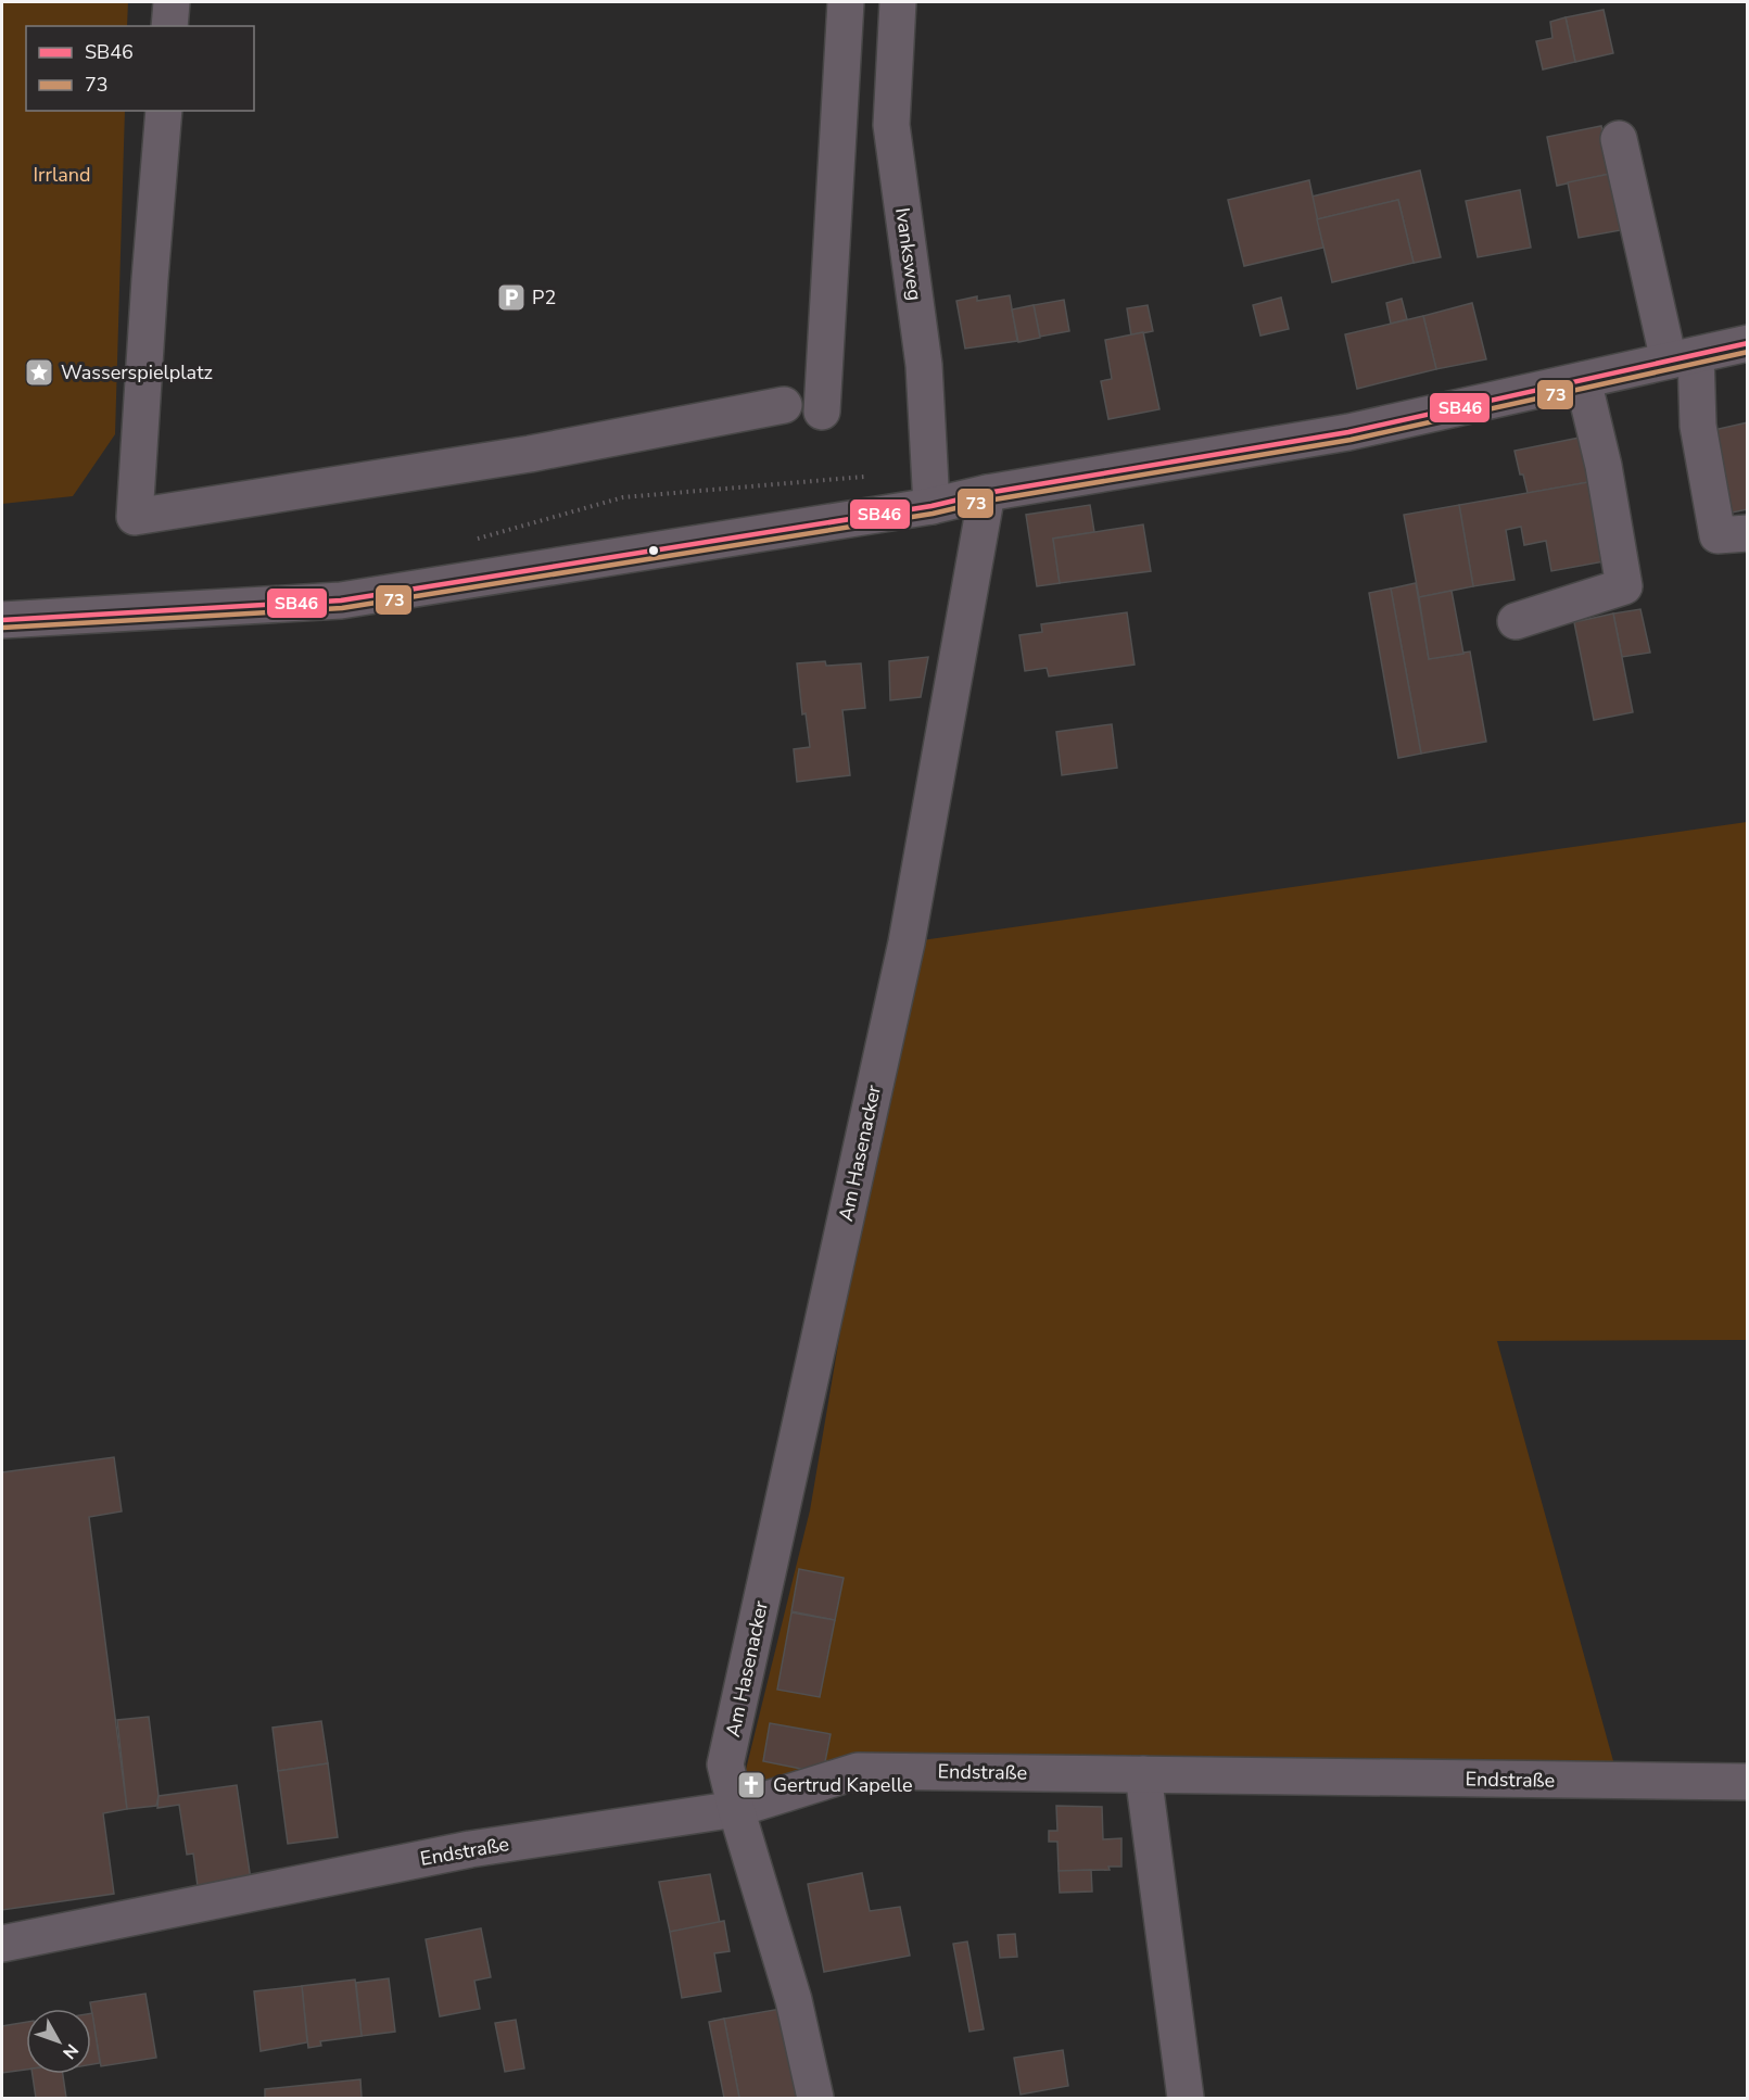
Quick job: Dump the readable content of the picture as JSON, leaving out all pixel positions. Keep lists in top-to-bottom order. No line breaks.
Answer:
{"streets":{"street":["Ivanksweg","Am Hasenacker","Endstraße"]},"crossings":[["Am Hasenacker","Endstraße"]],"parks":["Irrland"],"places":{"parking":["P2"],"place":["Wasserspielplatz"],"church":["Gertrud Kapelle"]},"lines":["transit line SB46","transit line 73"],"legend":["SB46","73"],"north":"bottom right"}
